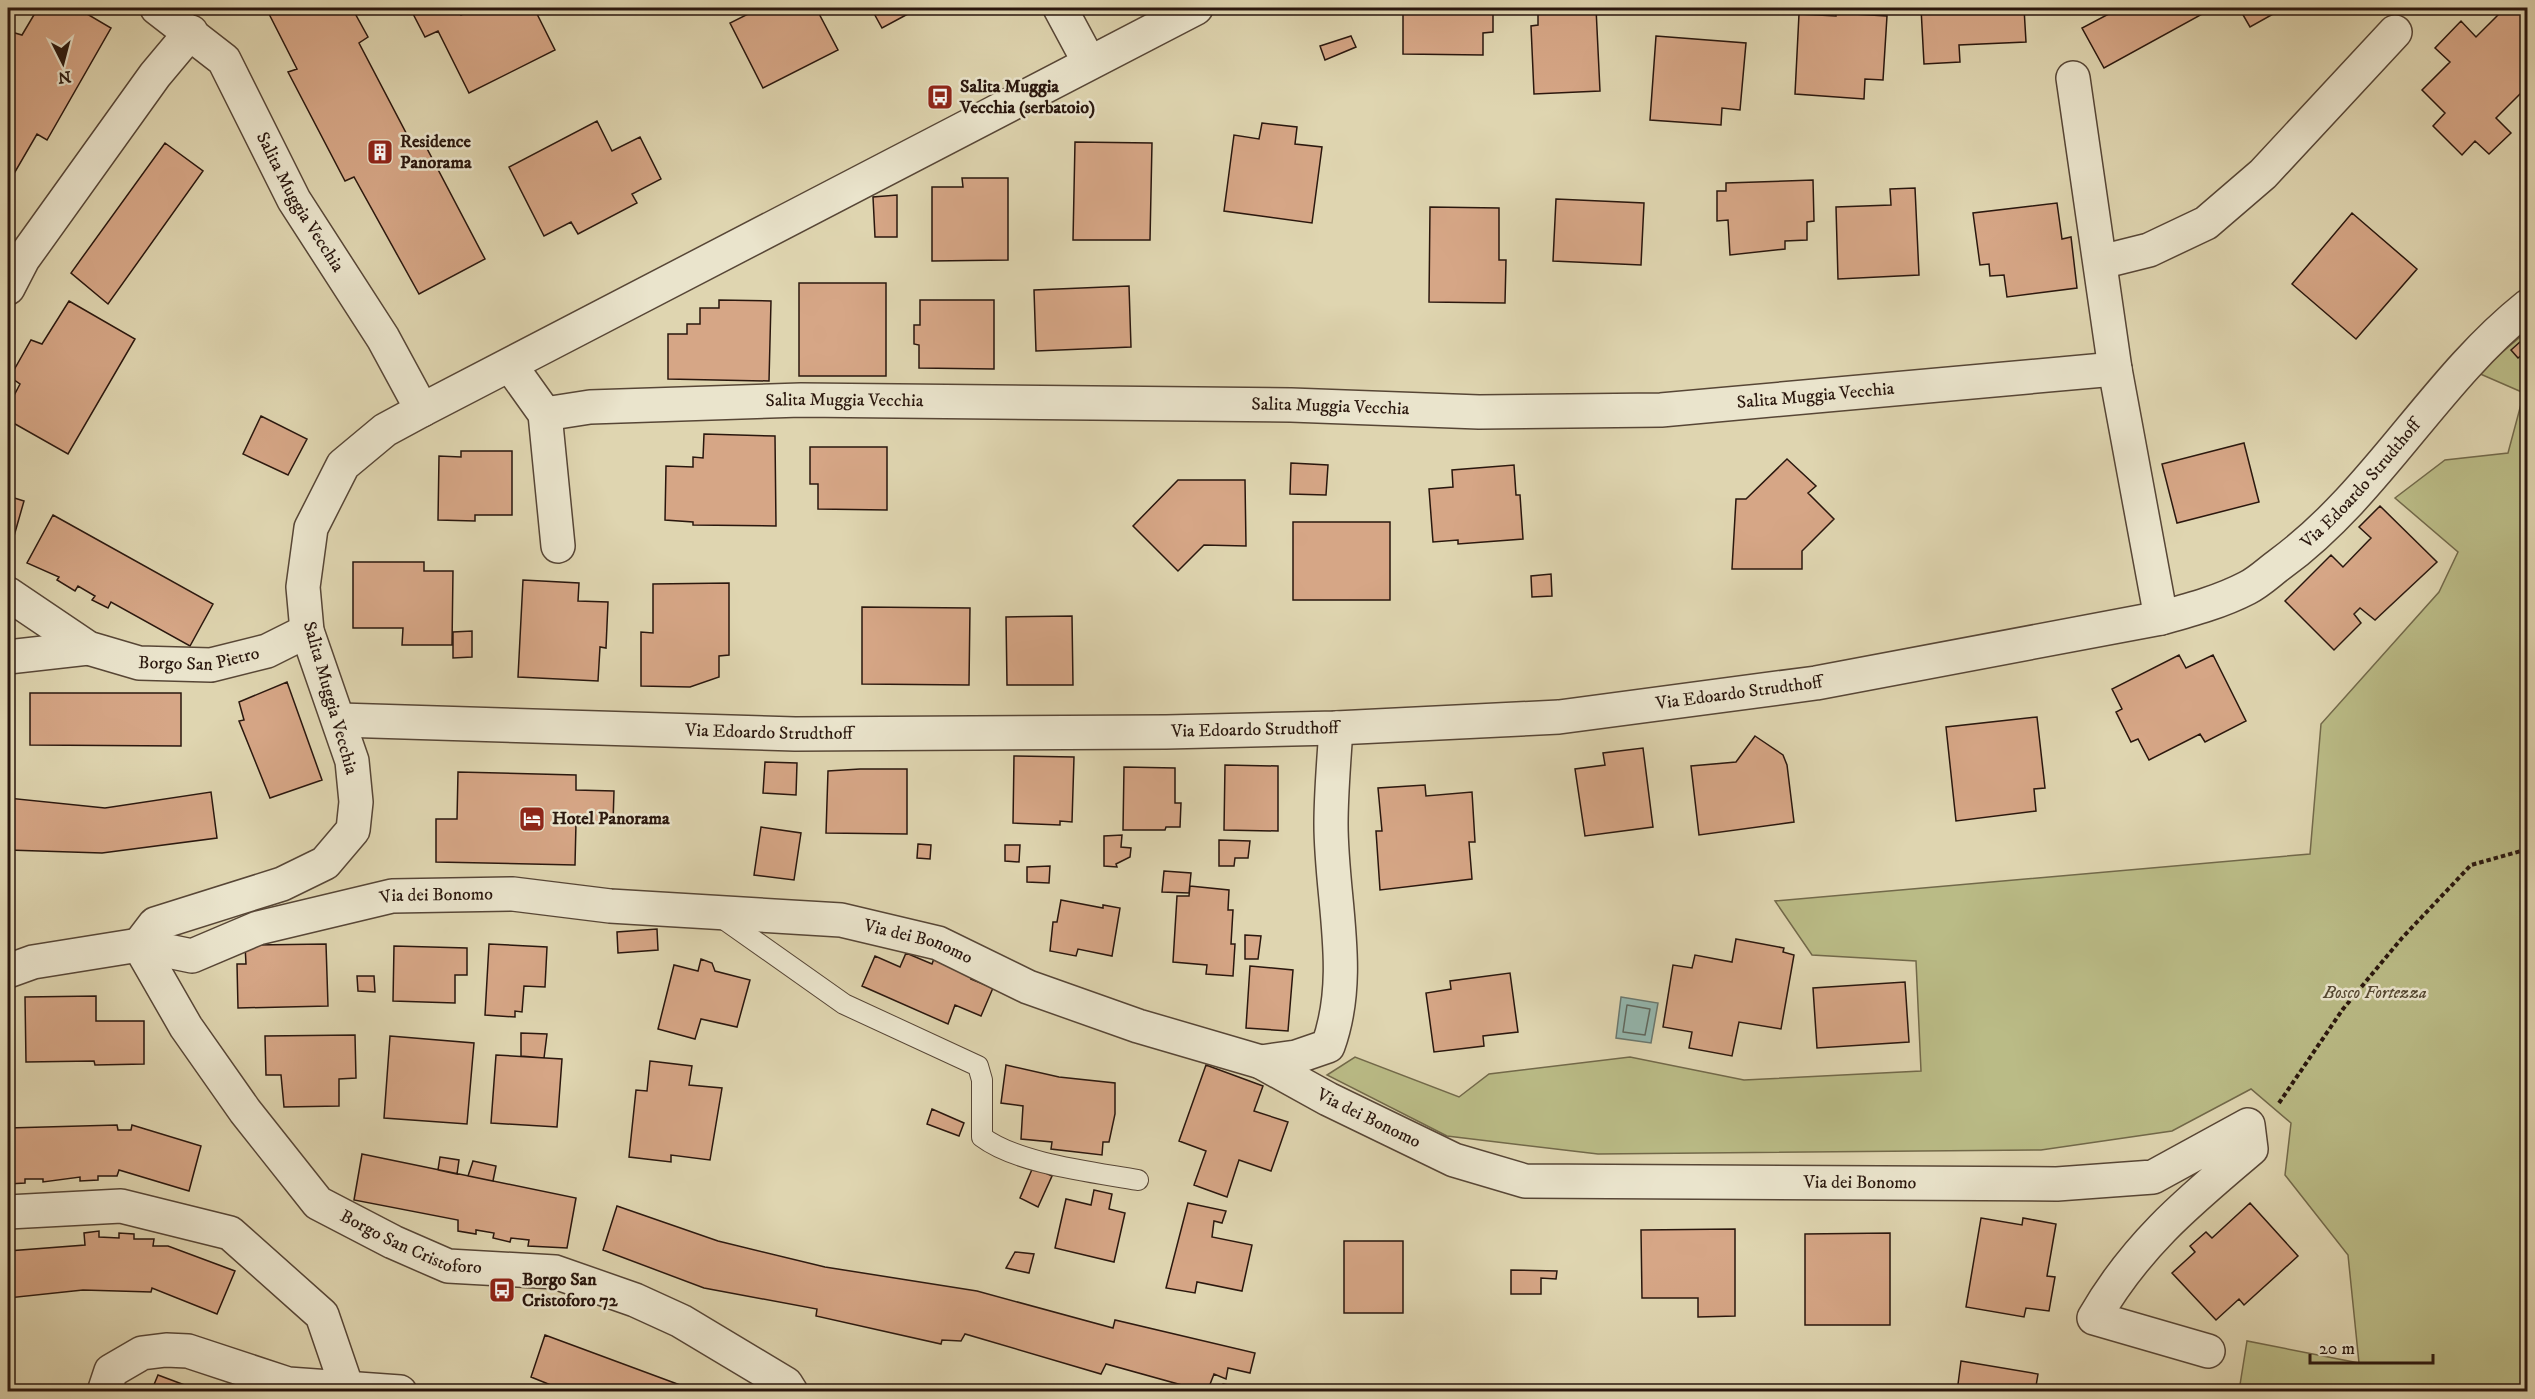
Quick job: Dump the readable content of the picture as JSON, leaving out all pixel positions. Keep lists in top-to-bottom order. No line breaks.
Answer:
{"streets":{"street":["Salita Muggia Vecchia","Via Edoardo Strudthoff","Borgo San Pietro","Via dei Bonomo","Borgo San Cristoforo"]},"crossings":[["Salita Muggia Vecchia","Via Edoardo Strudthoff"],["Salita Muggia Vecchia","Borgo San Pietro"],["Salita Muggia Vecchia","Via dei Bonomo"],["Salita Muggia Vecchia","Borgo San Cristoforo"],["Via dei Bonomo","Borgo San Cristoforo"]],"parks":["Bosco Fortezza"],"places":{"bus stop":["Salita Muggia Vecchia (serbatoio)","Borgo San Cristoforo 72"],"building":["Residence Panorama"],"hotel":["Hotel Panorama"]},"scale_bar":"20 m","north":"bottom"}
